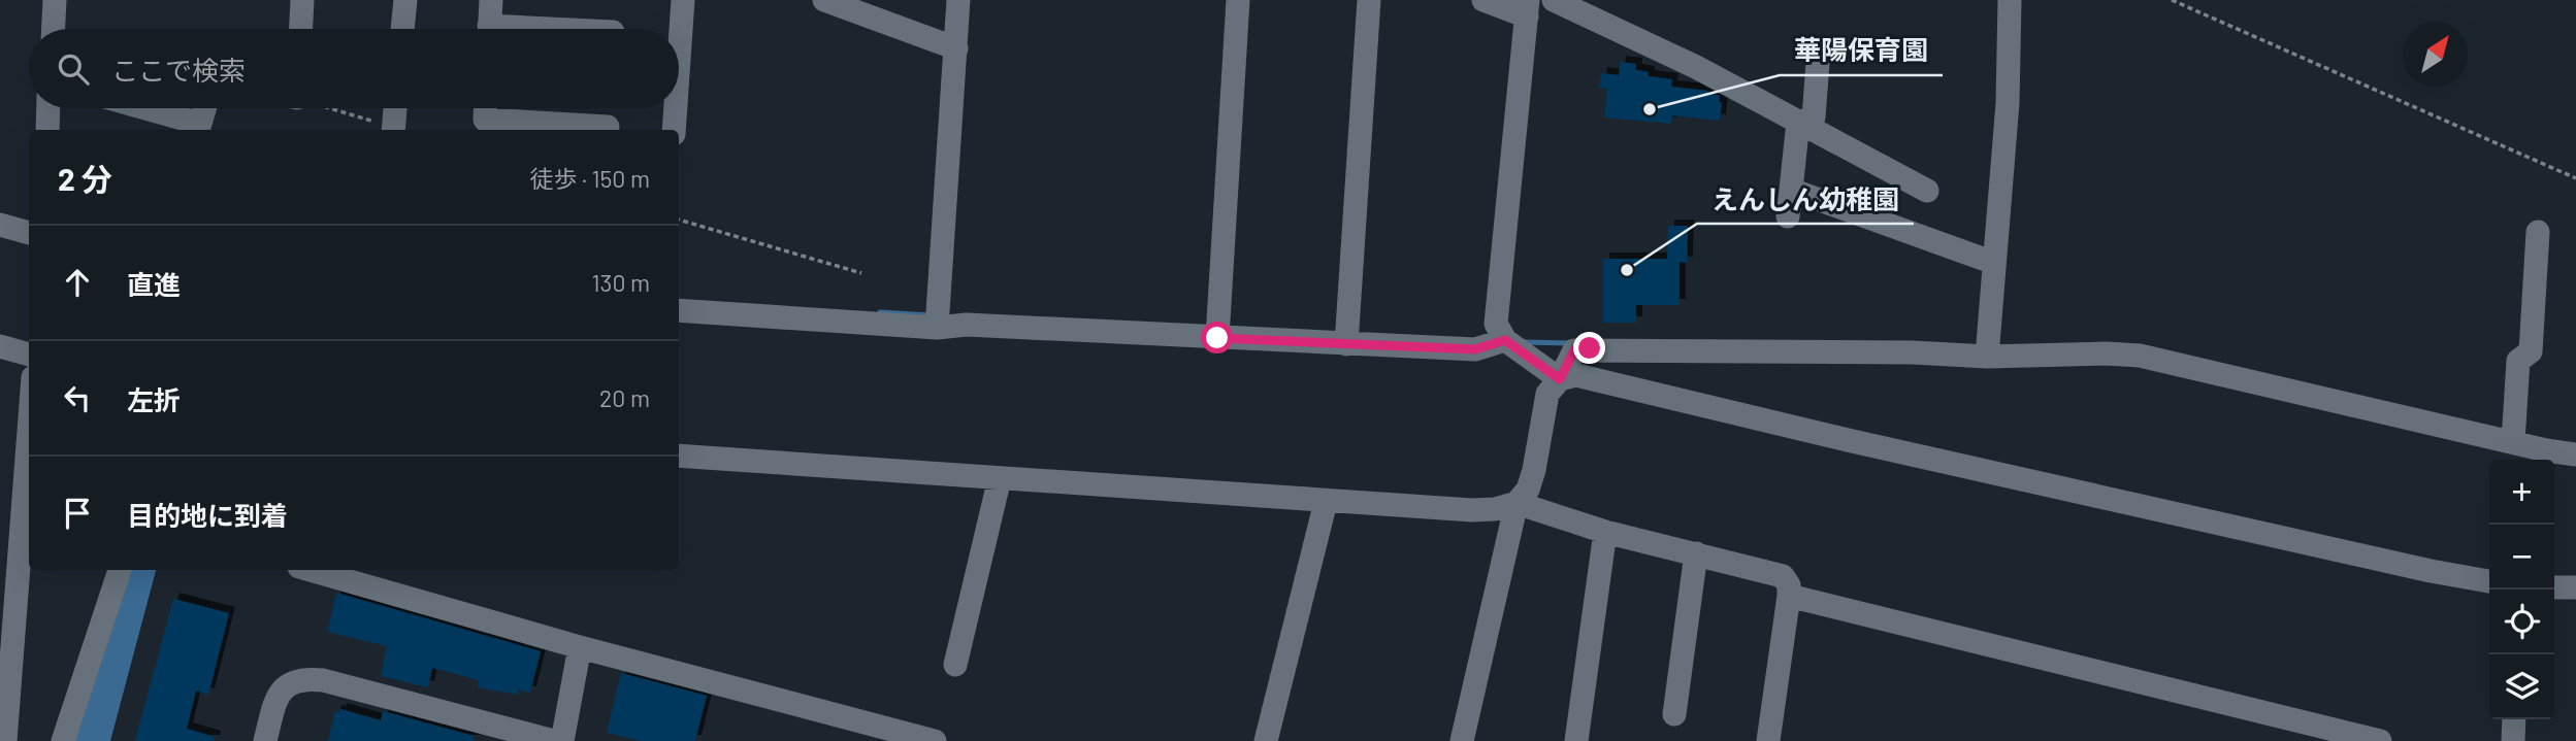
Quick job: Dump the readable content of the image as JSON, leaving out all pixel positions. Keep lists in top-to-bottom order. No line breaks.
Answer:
{"places":["華陽保育園","えんしん幼稚園"],"north":"top right","page":{"search":"ここで検索","heading":["2 分","徒歩 · 150 m"],"list":[["直進","130 m"],["左折","20 m"],"目的地に到着"],"map_buttons":["+","−"]}}
